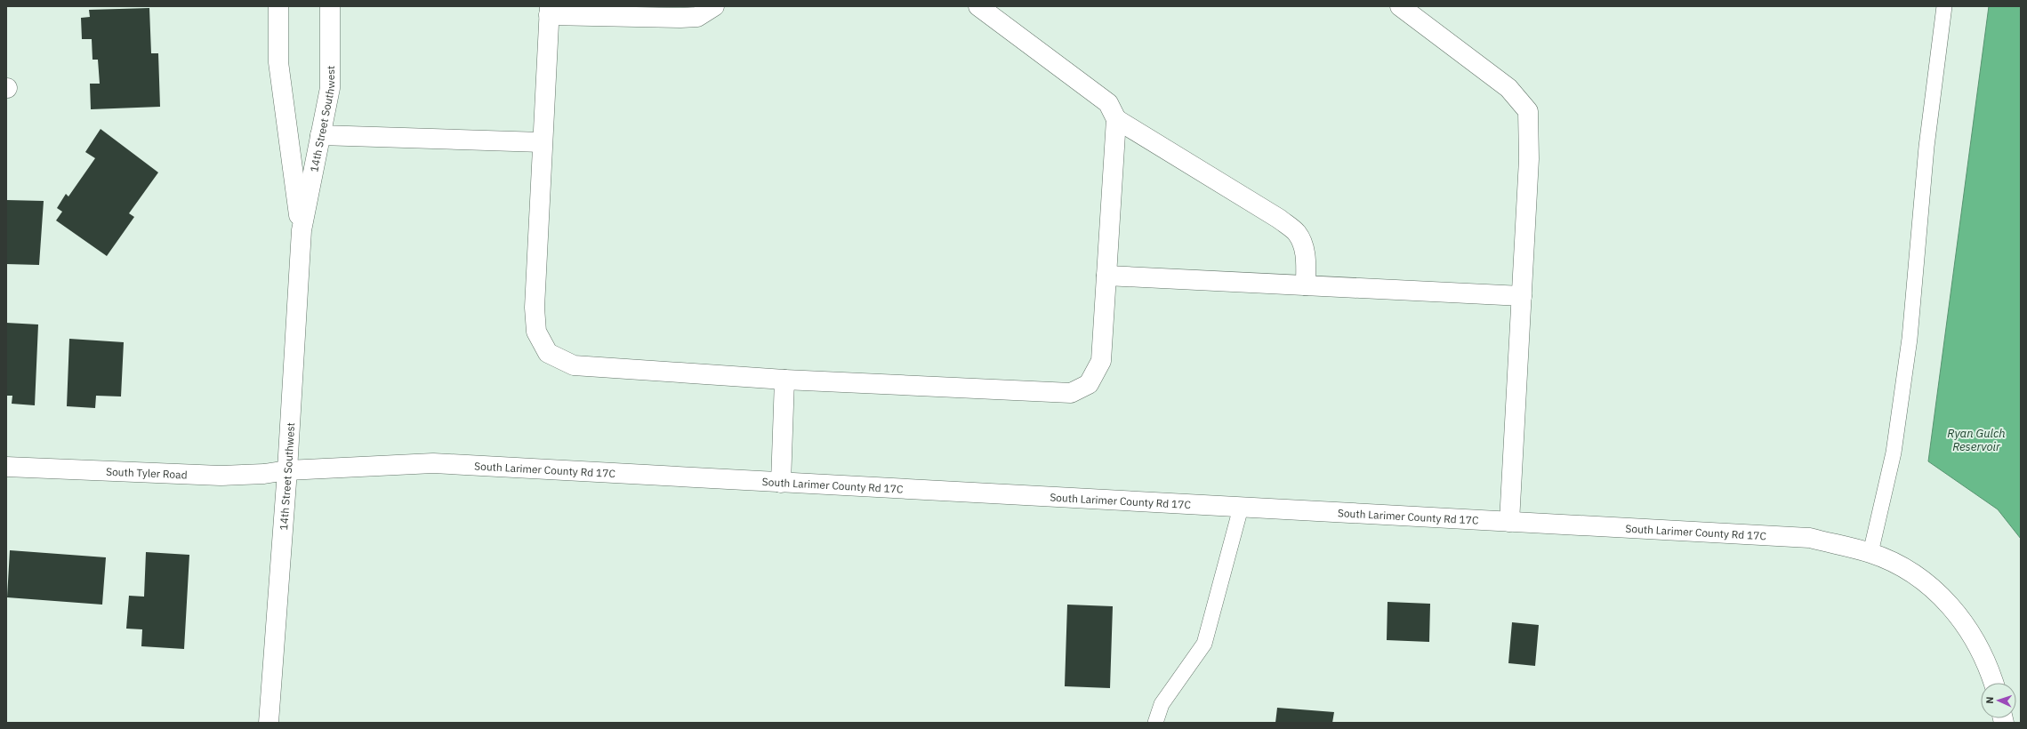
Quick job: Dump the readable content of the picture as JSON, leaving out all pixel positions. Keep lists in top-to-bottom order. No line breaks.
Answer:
{"streets":{"street":["14th Street Southwest","South Larimer County Rd 17C","South Tyler Road"]},"crossings":[["14th Street Southwest","South Larimer County Rd 17C"],["14th Street Southwest","South Tyler Road"],["South Larimer County Rd 17C","South Tyler Road"]],"water":["Ryan Gulch Reservoir"],"north":"left"}
